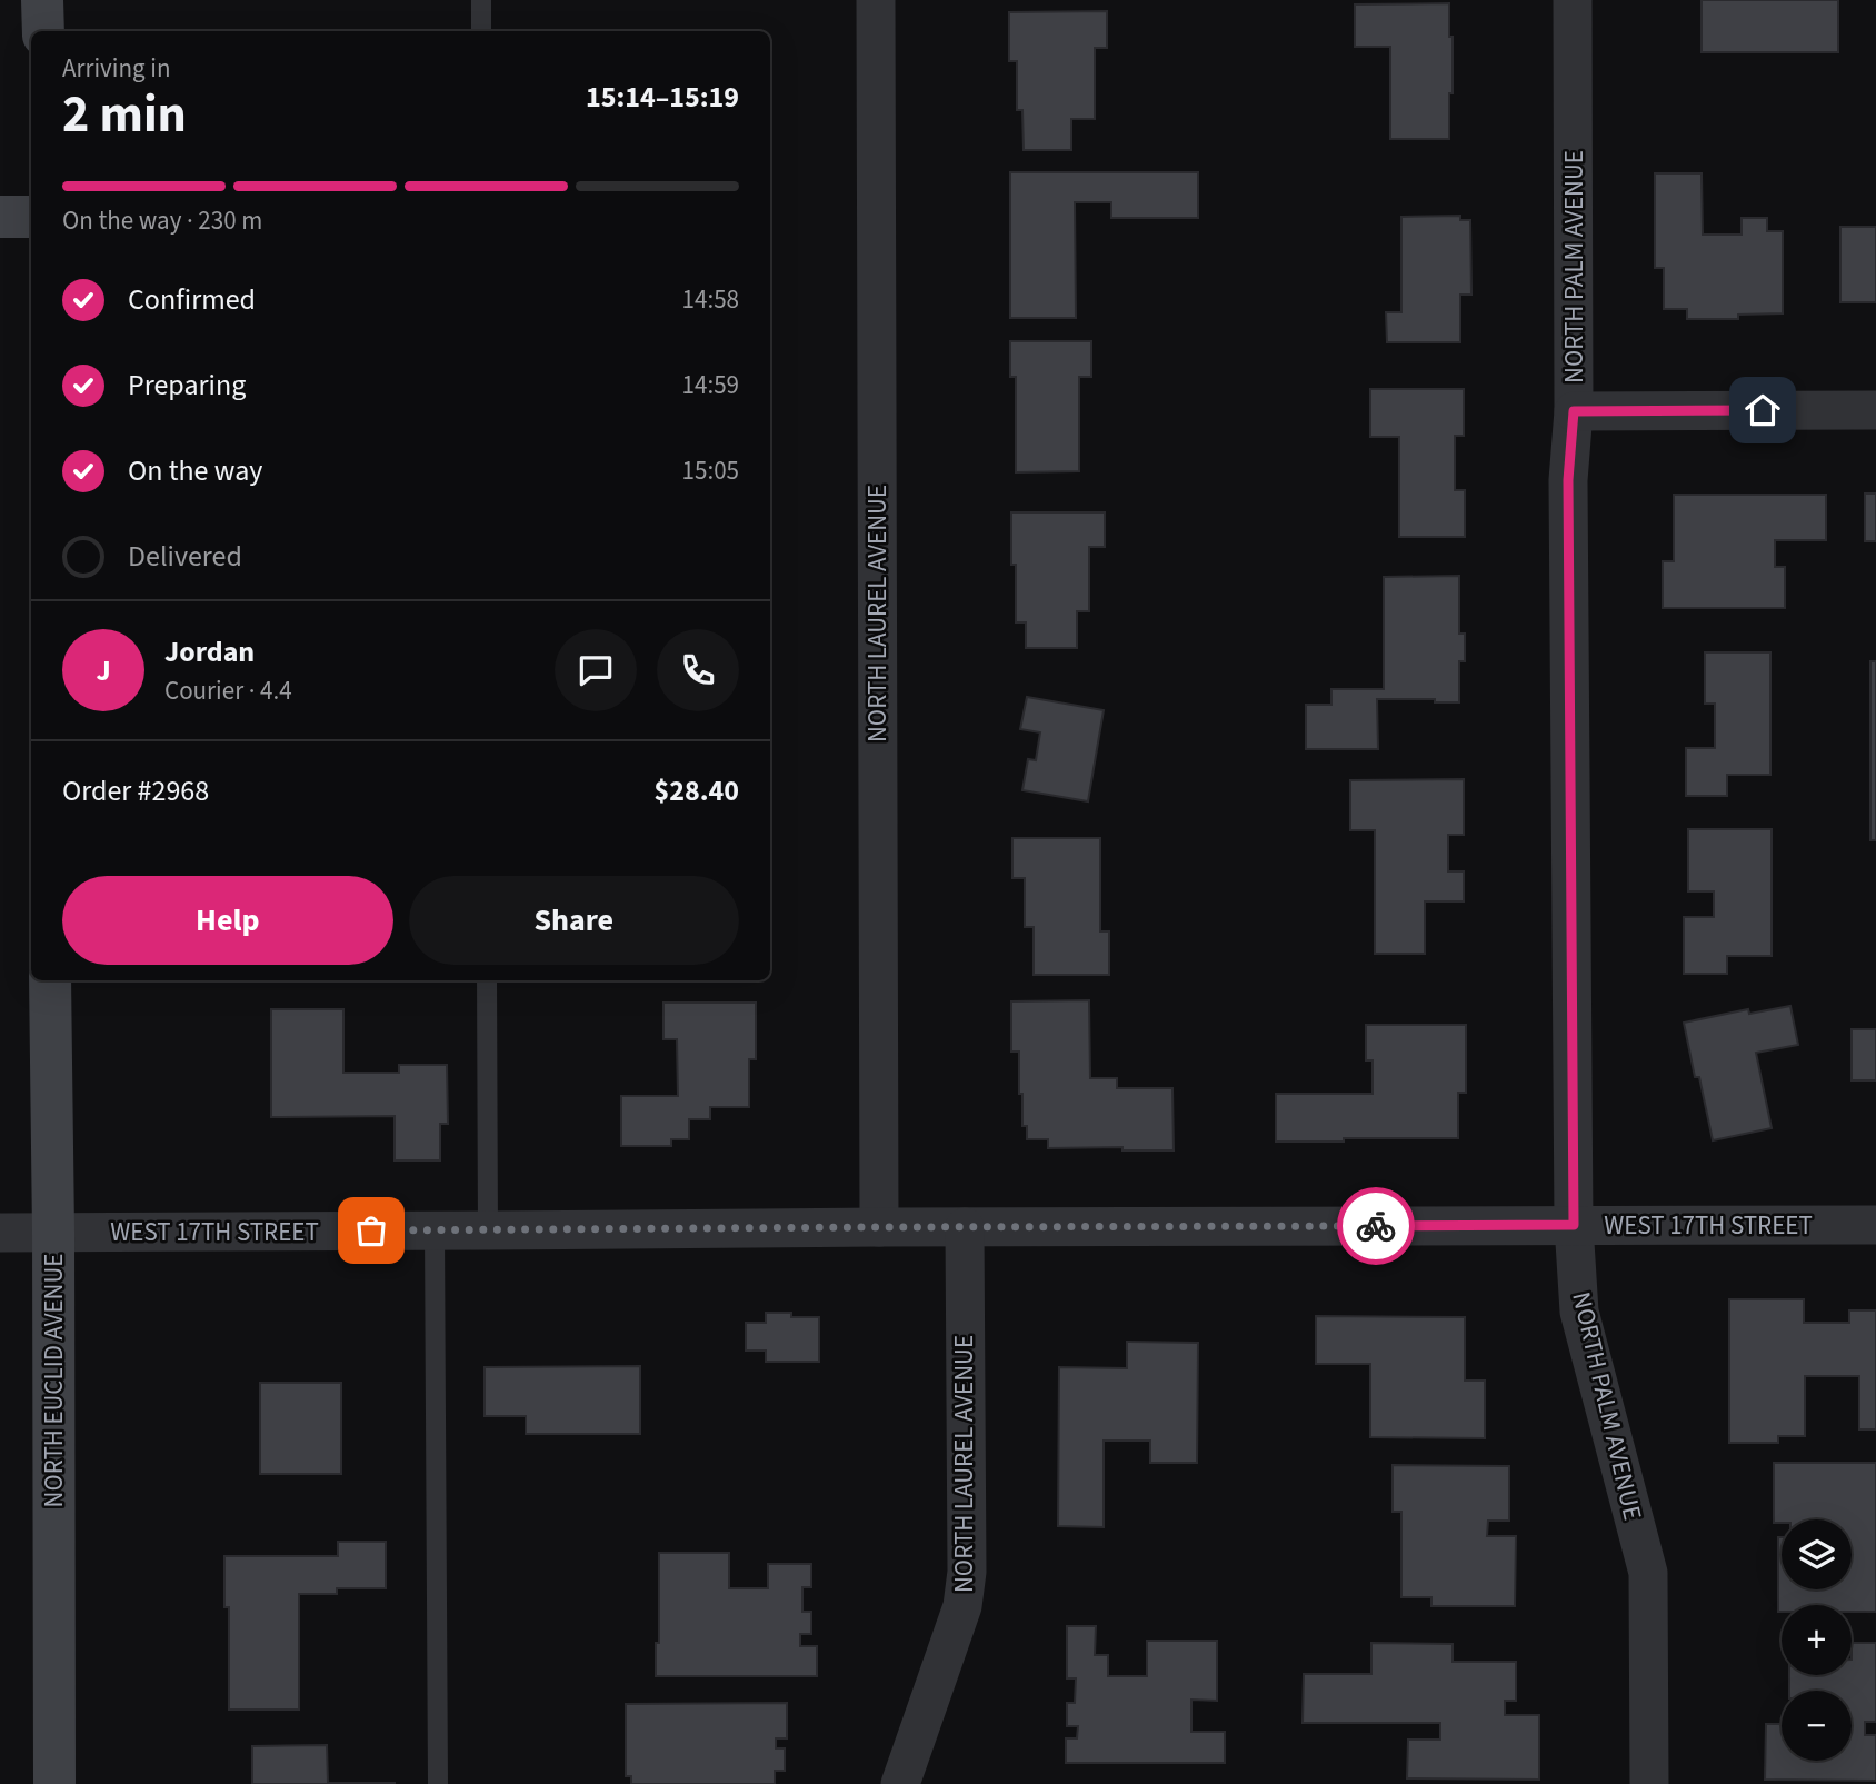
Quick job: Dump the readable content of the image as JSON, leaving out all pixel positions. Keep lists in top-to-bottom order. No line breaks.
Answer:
{"streets":{"main road":["NORTH EUCLID AVENUE"],"street":["NORTH PALM AVENUE","NORTH LAUREL AVENUE","WEST 17TH STREET"]},"crossings":[["NORTH PALM AVENUE","WEST 17TH STREET"],["NORTH LAUREL AVENUE","WEST 17TH STREET"],["WEST 17TH STREET","NORTH EUCLID AVENUE"]],"page":{"heading":["2 min","Arriving in","15:14–15:19"],"panel":["Jordan","Courier · 4.4","Order #2968","$28.40"],"bar":"On the way · 230 m","list":[["Confirmed","14:58"],["Preparing","14:59"],["On the way","15:05"],"Delivered"],"round":"J","buttons":["Help","Share"],"map_buttons":["+","−"]}}
